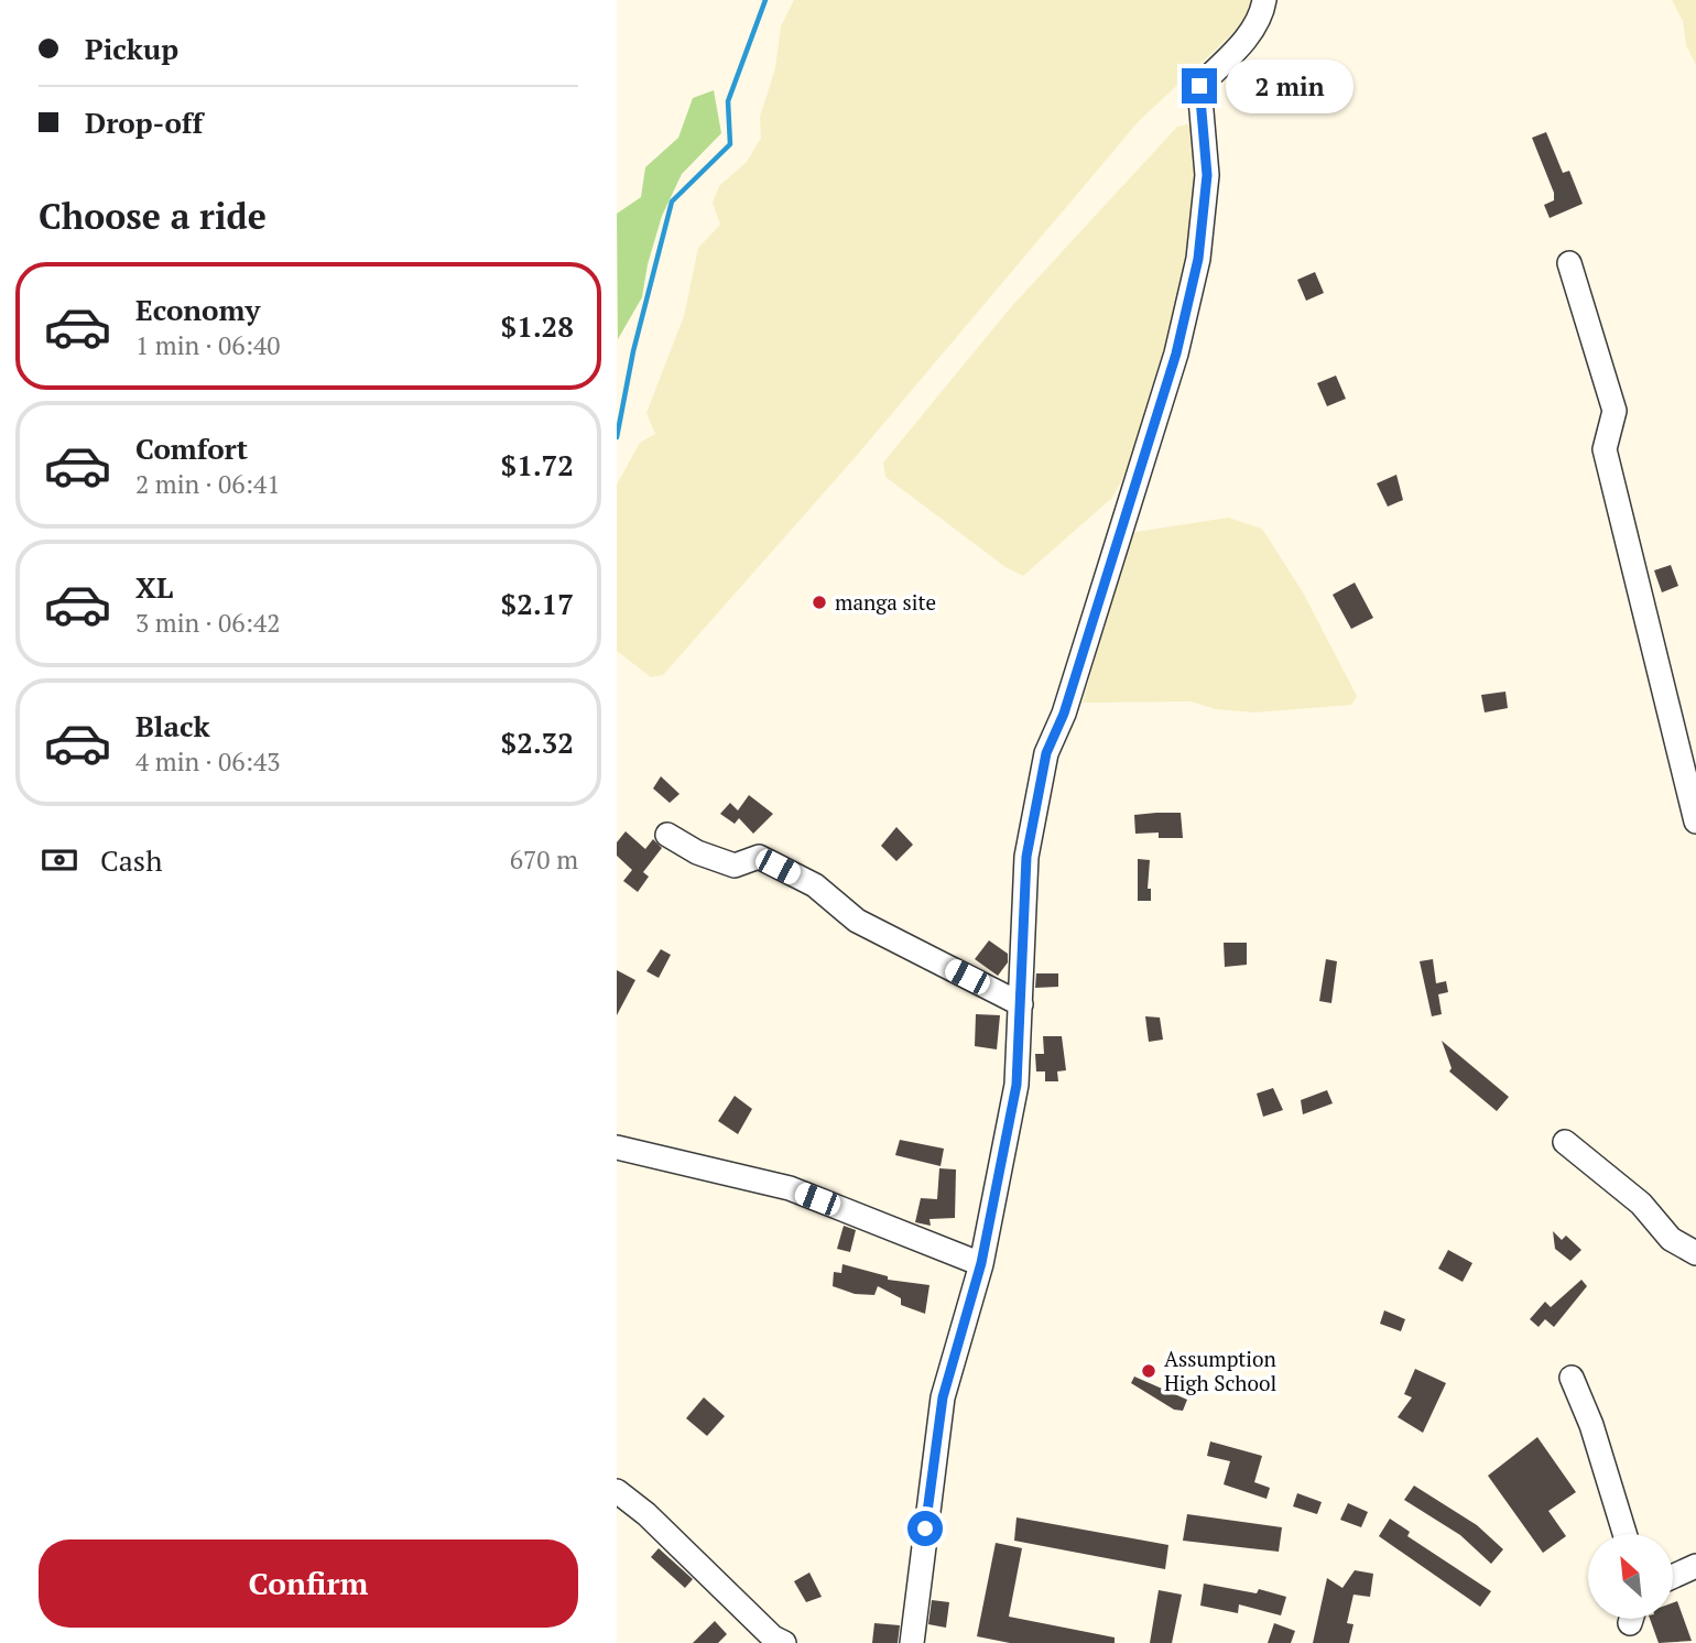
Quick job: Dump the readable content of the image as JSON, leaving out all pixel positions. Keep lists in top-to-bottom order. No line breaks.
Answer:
{"places":["manga site","Assumption High School"],"north":"top left","page":{"banner":["Pickup","Drop-off"],"bubble":"2 min","heading":"Choose a ride","list":[{"name":"Economy","note":"1 min · 06:40","value":"$1.28"},{"name":"Comfort","note":"2 min · 06:41","value":"$1.72"},{"name":"XL","note":"3 min · 06:42","value":"$2.17"},{"name":"Black","note":"4 min · 06:43","value":"$2.32"}],"pay":["Cash","670 m"],"buttons":"Confirm"}}
